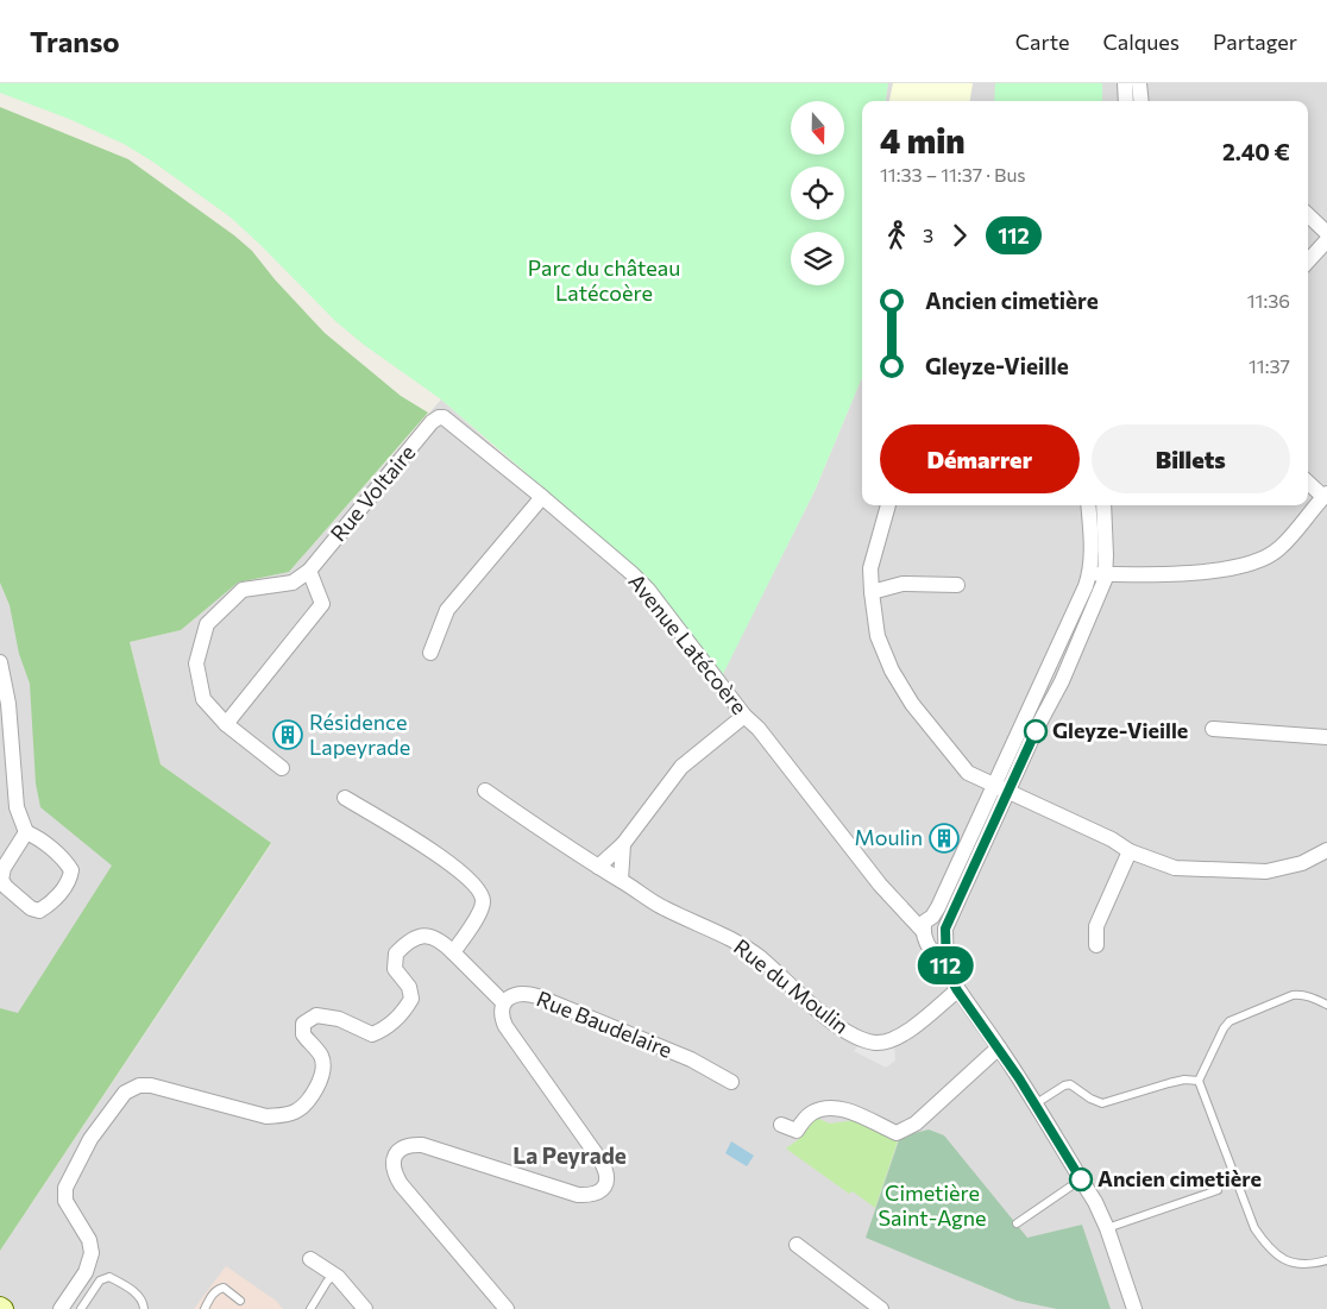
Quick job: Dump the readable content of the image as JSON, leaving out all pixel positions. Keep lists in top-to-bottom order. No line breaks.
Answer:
{"streets":{"street":["Rue Voltaire","Avenue Latécoère","Rue du Moulin","Rue Baudelaire"]},"crossings":[["Rue Voltaire","Avenue Latécoère"],["Avenue Latécoère","Rue du Moulin"]],"districts":["La Peyrade"],"parks":["Parc du château Latécoère","Cimetière Saint-Agne"],"places":{"other":["Gleyze-Vieille","Ancien cimetière"],"building":["Résidence Lapeyrade","Moulin"]},"lines":["bus line 112"],"north":"bottom","page":{"header":"Transo","nav":["Carte","Calques","Partager"],"on_map":"112","heading":["4 min","11:33 – 11:37 · Bus","2.40 €"],"legs":["3","112"],"list":[{"name":"Ancien cimetière","value":"11:36"},{"name":"Gleyze-Vieille","value":"11:37"}],"buttons":["Démarrer","Billets"]}}
